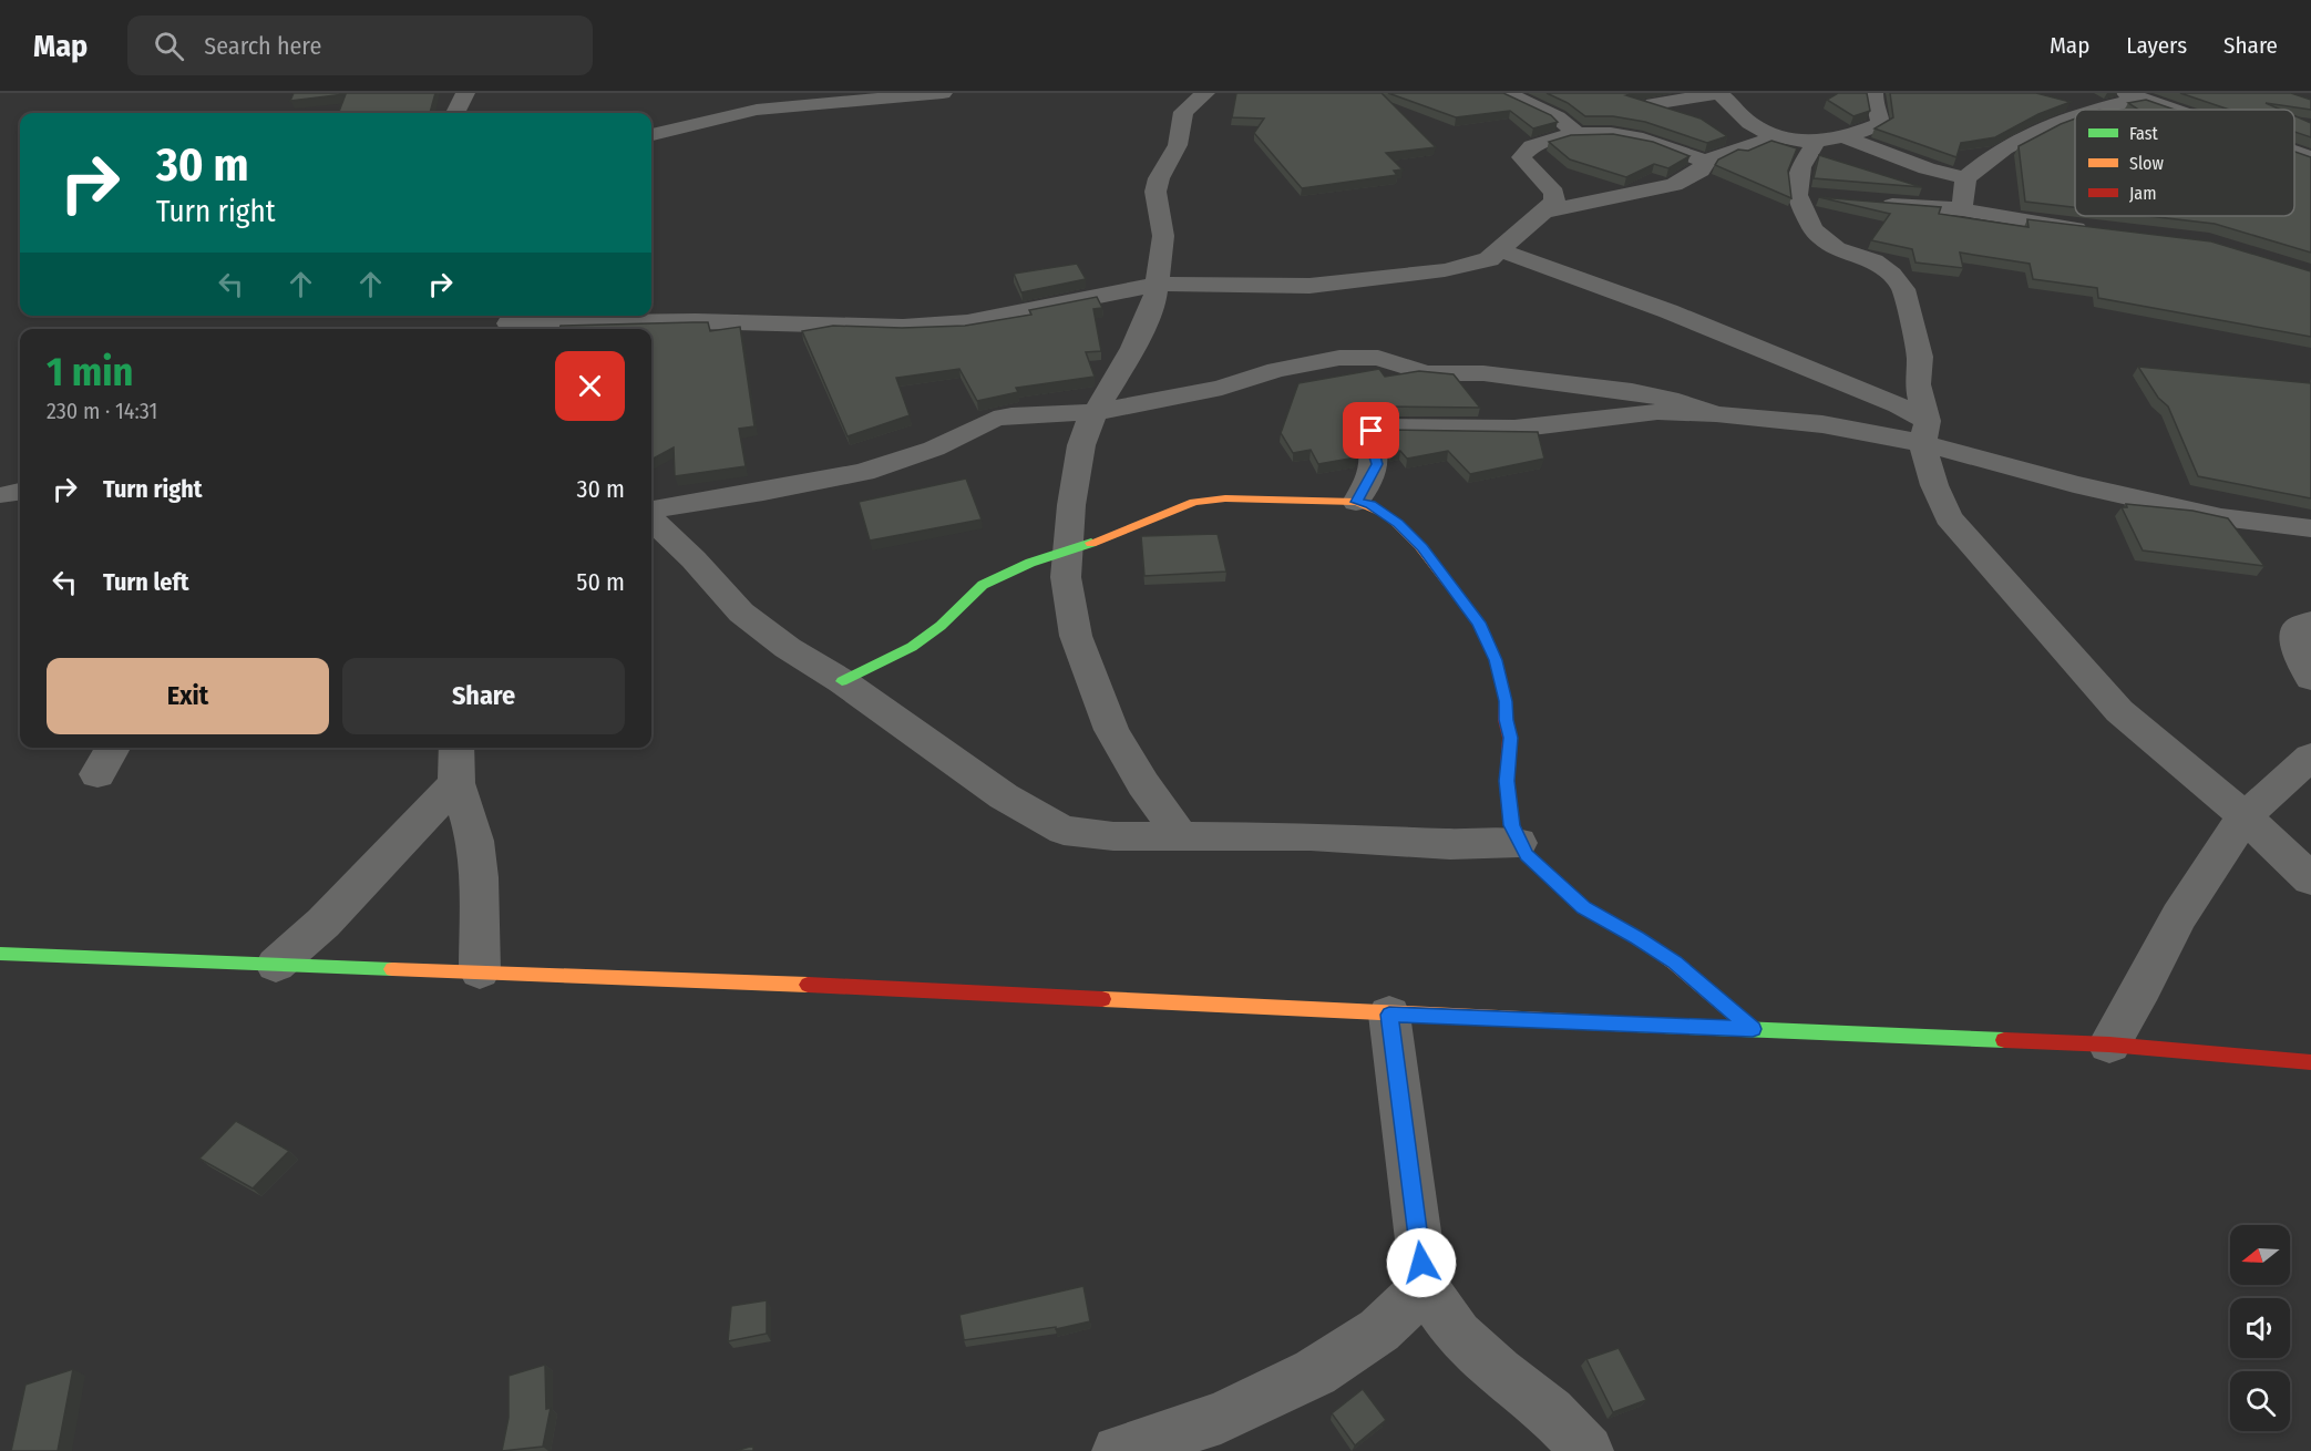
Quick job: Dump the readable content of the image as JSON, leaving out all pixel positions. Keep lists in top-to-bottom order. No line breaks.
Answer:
{"legend":["Fast","Slow","Jam"],"north":"left","page":{"header":"Map","search":"Search here","nav":["Map","Layers","Share"],"turn":["30 m","Turn right"],"heading":["1 min","230 m · 14:31"],"list":[{"name":"Turn right","value":"30 m"},{"name":"Turn left","value":"50 m"}],"buttons":["Exit","Share"]}}
